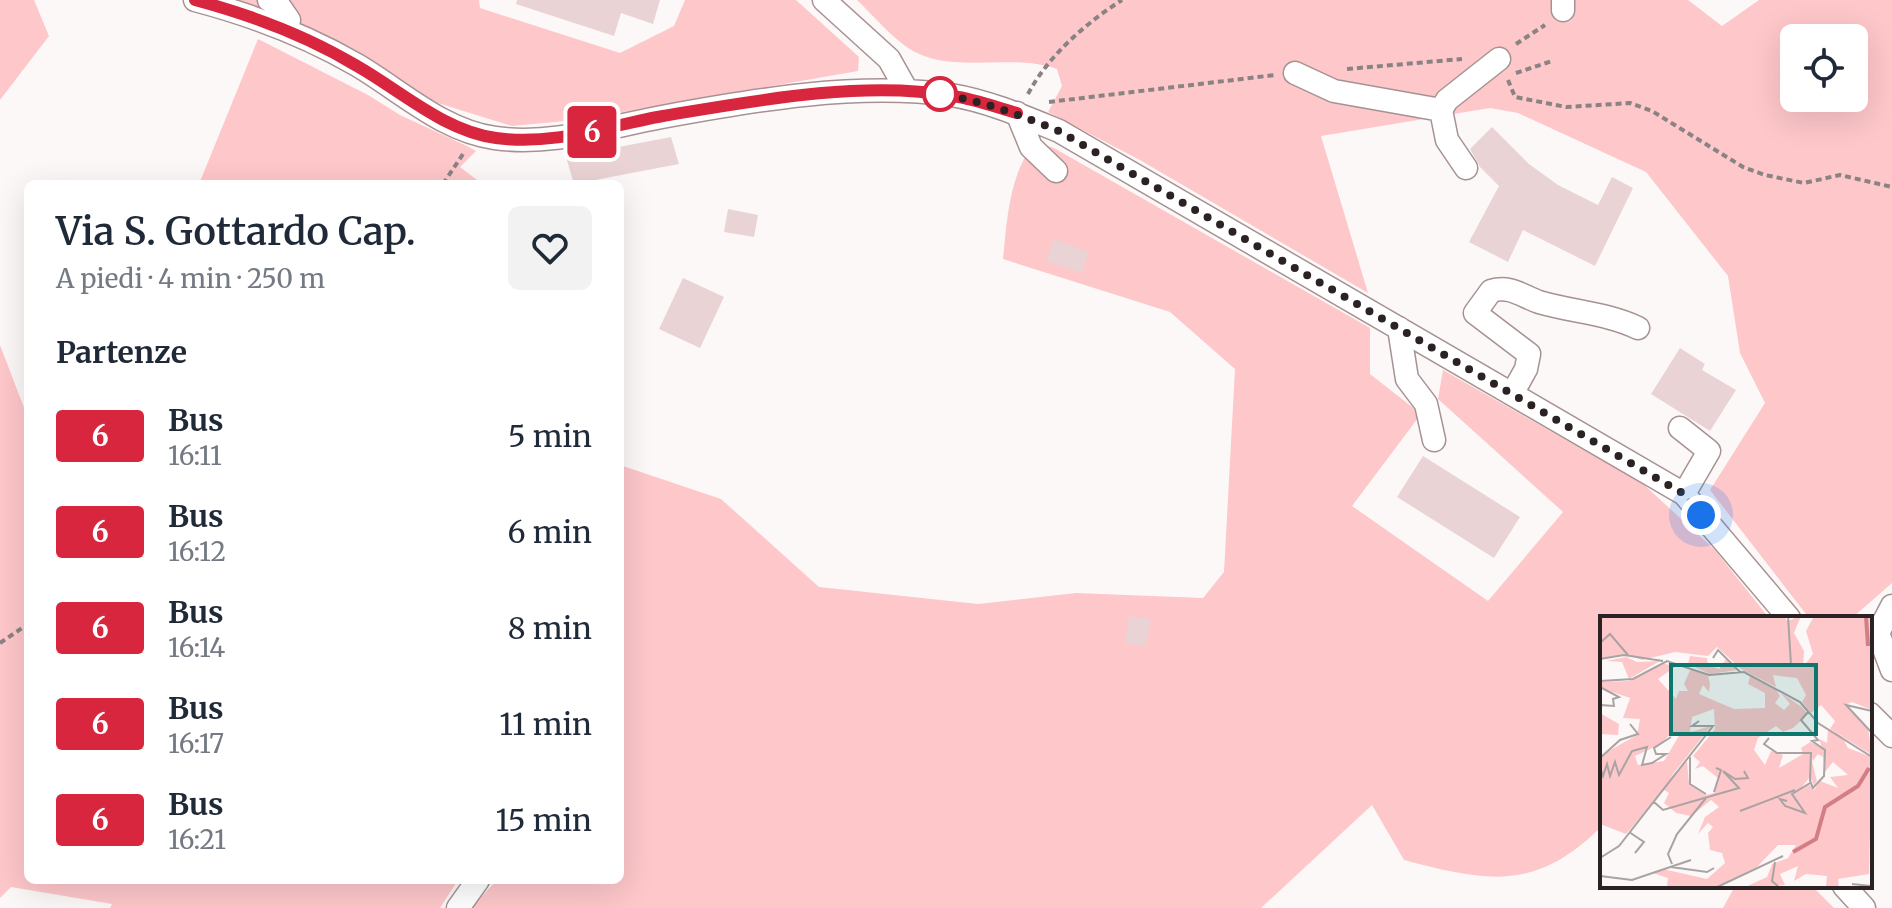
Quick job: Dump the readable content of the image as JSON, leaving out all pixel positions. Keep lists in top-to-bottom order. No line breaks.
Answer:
{"lines":["bus line 6"],"page":{"on_map":"6","heading":[["Via S. Gottardo Cap.","A piedi · 4 min · 250 m"],"Partenze"],"list":[{"mark":"6","name":"Bus","note":"16:11","value":"5 min"},{"mark":"6","name":"Bus","note":"16:12","value":"6 min"},{"mark":"6","name":"Bus","note":"16:14","value":"8 min"},{"mark":"6","name":"Bus","note":"16:17","value":"11 min"},{"mark":"6","name":"Bus","note":"16:21","value":"15 min"}]}}
